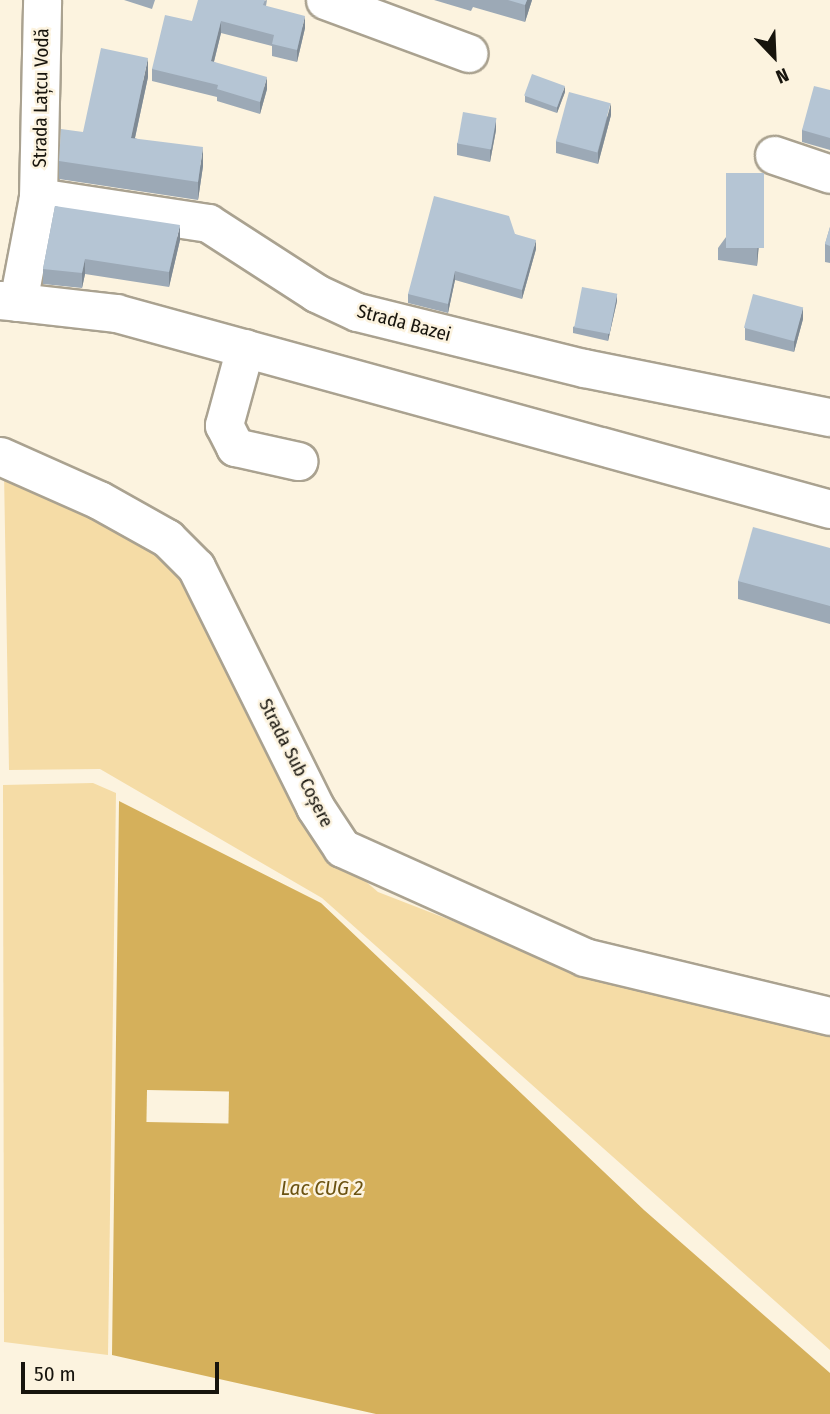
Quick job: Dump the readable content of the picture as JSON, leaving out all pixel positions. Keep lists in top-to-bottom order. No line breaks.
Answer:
{"streets":{"street":["Strada Lațcu Vodă","Strada Bazei","Strada Sub Coșere"]},"crossings":[["Strada Lațcu Vodă","Strada Bazei"]],"water":["Lac CUG 2"],"scale_bar":"50 m","north":"bottom right"}
